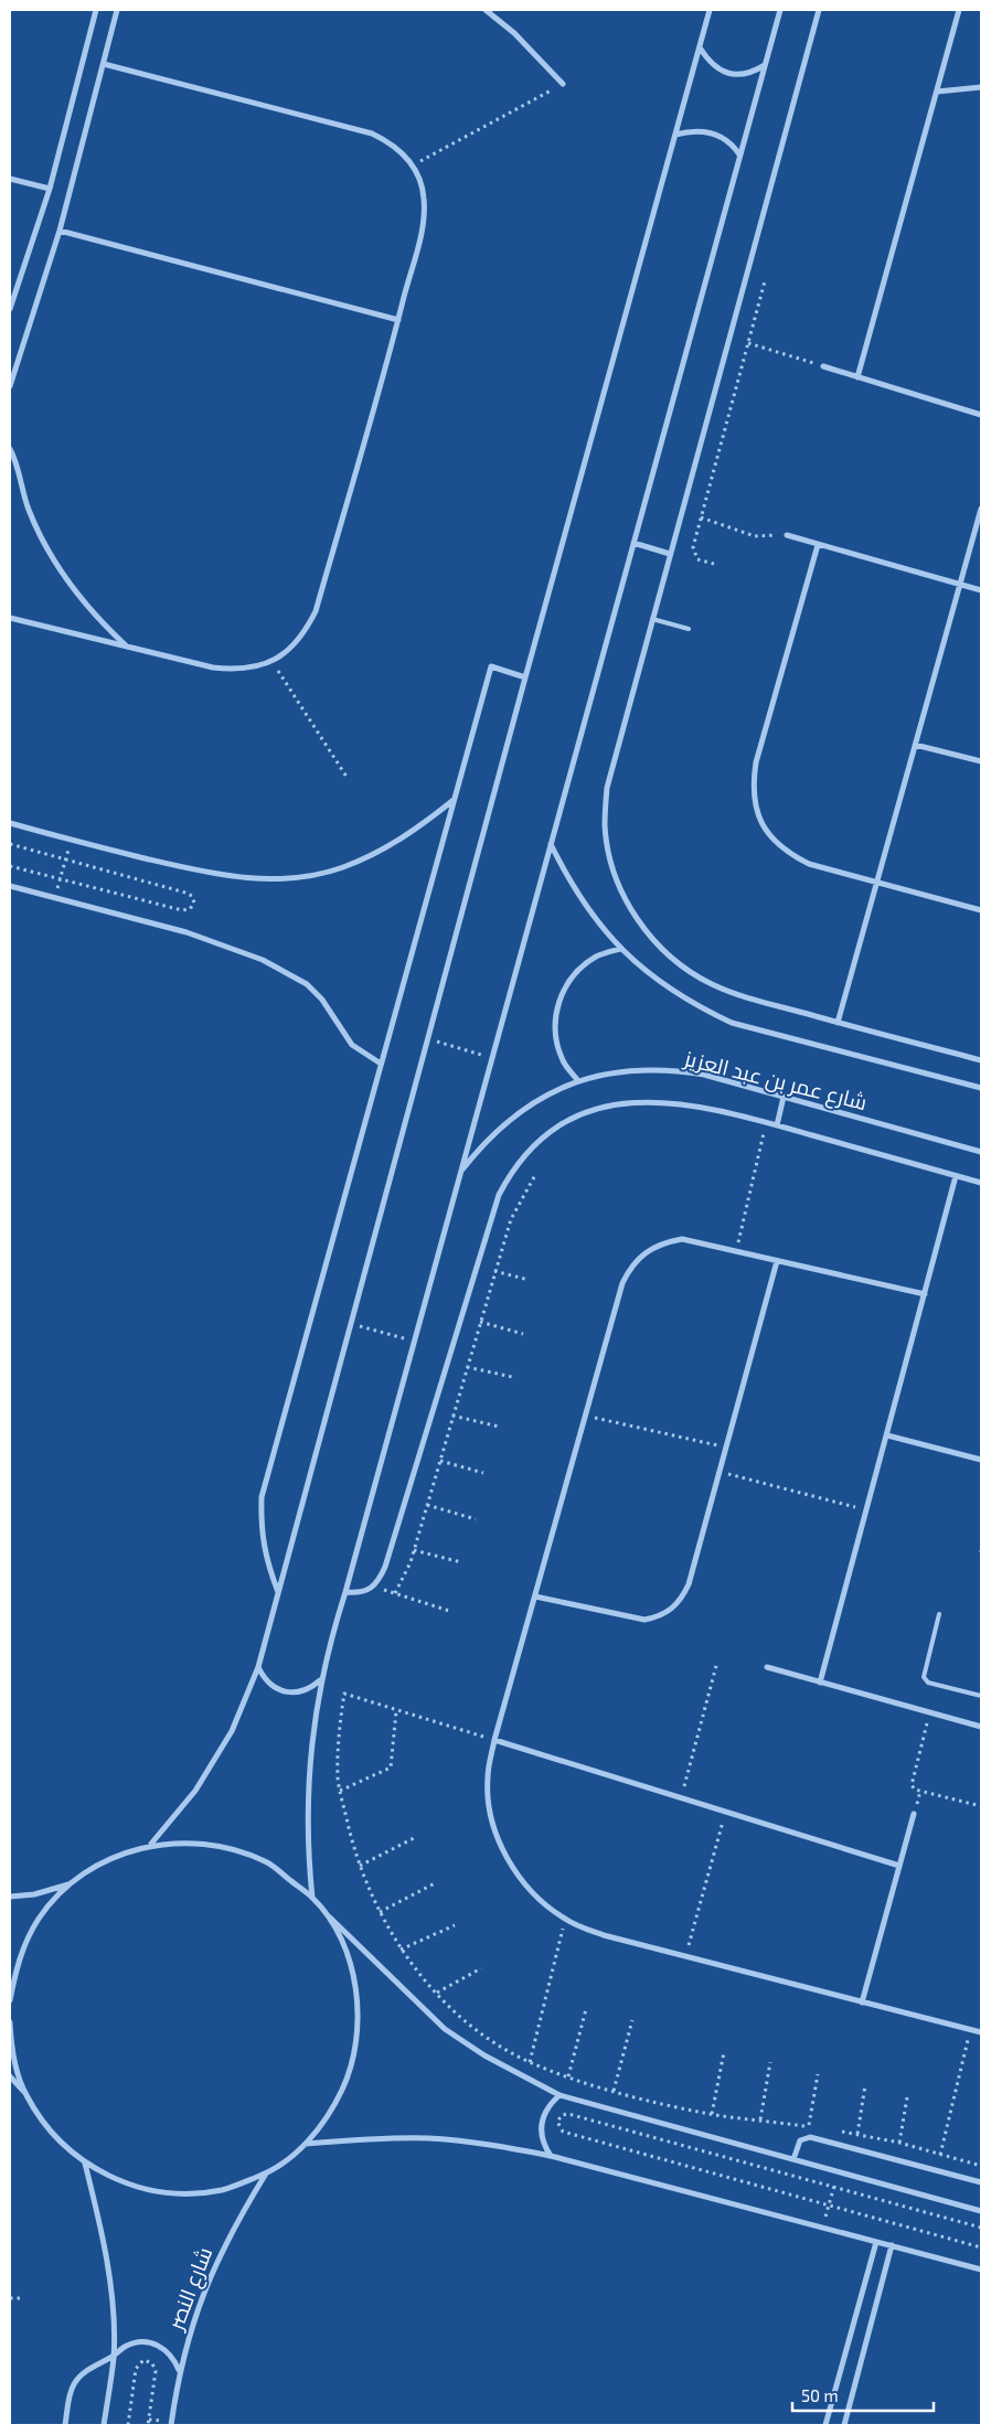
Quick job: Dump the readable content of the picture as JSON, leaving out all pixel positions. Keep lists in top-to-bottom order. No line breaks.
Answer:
{"streets":{"street":["شارع عمر بن عبد العزيز","شارع النصر"]},"scale_bar":"50 m"}
